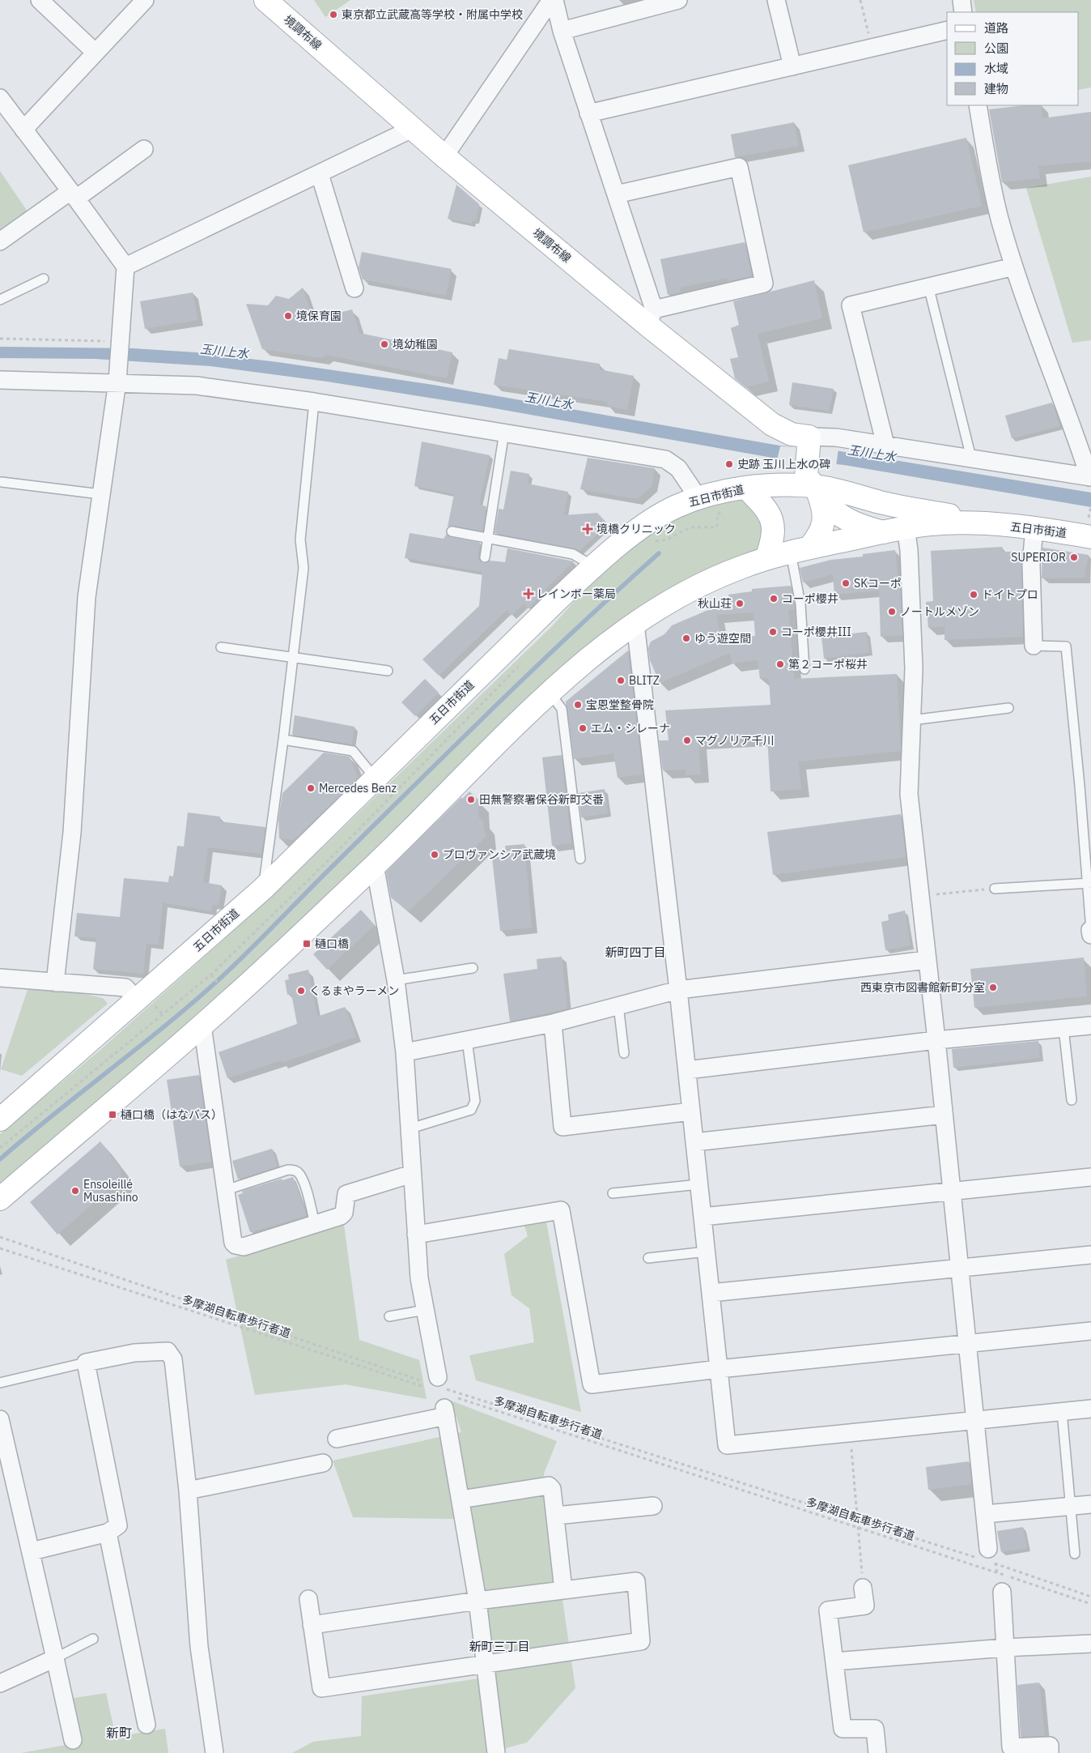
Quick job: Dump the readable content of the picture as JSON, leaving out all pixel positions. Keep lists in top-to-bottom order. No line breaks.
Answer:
{"streets":{"main road":["境調布線","五日市街道"],"path":["多摩湖自転車歩行者道"]},"districts":["新町四丁目","新町三丁目","新町"],"water":["玉川上水"],"places":{"other":["東京都立武蔵高等学校・附属中学校","境保育園","境幼稚園","史跡 玉川上水の碑","SUPERIOR","SKコーポ","ドイトプロ","コーポ櫻井","秋山荘","ノートルメゾン","コーポ櫻井III","ゆう遊空間","第２コーポ桜井","BLITZ","宝恩堂整骨院","エム・シレーナ","マグノリア千川","Mercedes Benz","田無警察署保谷新町交番","プロヴァンシア武蔵境","西東京市図書館新町分室","くるまやラーメン","Ensoleillé Musashino"],"health":["境橋クリニック","レインボー薬局"],"transit":["樋口橋","樋口橋（はなバス）"]},"legend":["道路","公園","水域","建物"]}
